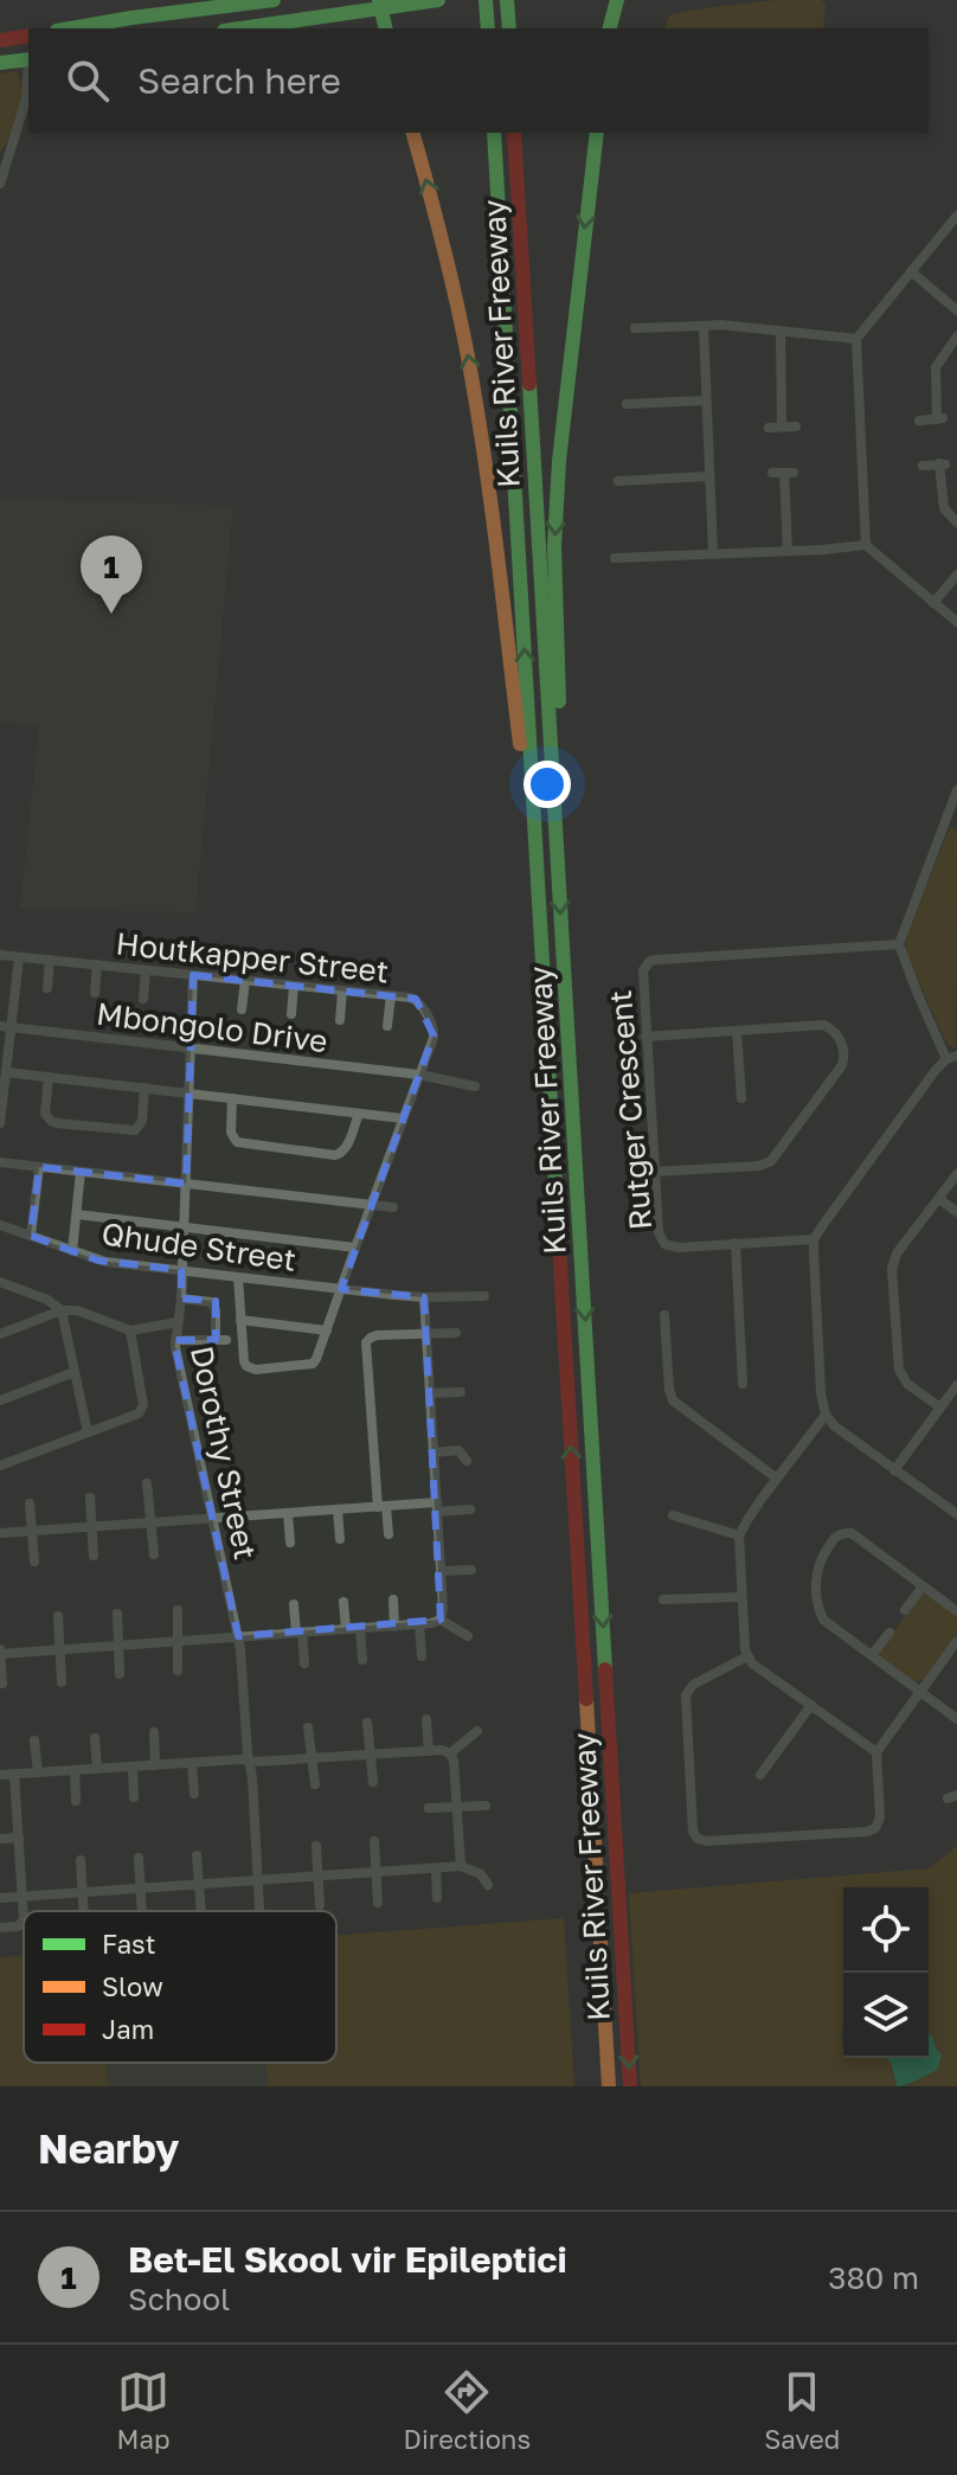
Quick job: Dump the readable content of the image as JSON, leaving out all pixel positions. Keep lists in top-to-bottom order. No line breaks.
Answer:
{"streets":{"main road":["Kuils River Freeway"],"street":["Houtkapper Street","Mbongolo Drive","Rutger Crescent","Qhude Street","Dorothy Street"]},"crossings":[["Houtkapper Street","Mbongolo Drive"],["Houtkapper Street","Dorothy Street"],["Mbongolo Drive","Dorothy Street"],["Qhude Street","Dorothy Street"]],"legend":["Fast","Slow","Jam"],"page":{"search":"Search here","pins":"1","heading":"Nearby","list":[{"mark":"1","name":"Bet-El Skool vir Epileptici","note":"School","value":"380 m"}],"nav":["Map","Directions","Saved"]}}
